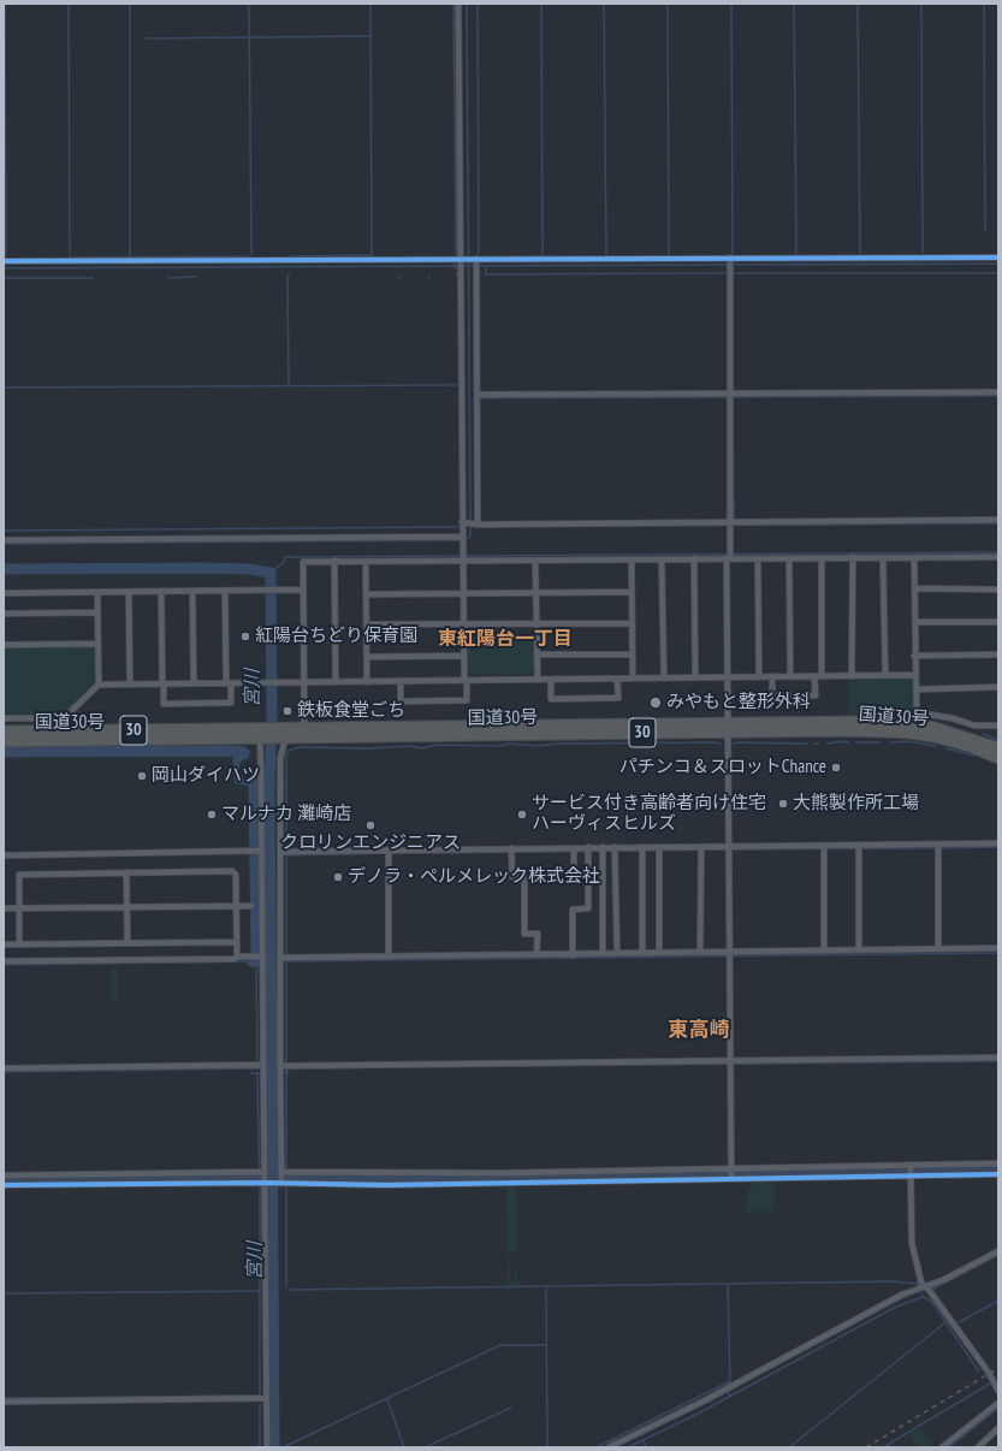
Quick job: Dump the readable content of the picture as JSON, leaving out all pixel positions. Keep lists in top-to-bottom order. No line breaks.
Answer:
{"streets":{"highway":["国道30号","30"]},"districts":["東紅陽台一丁目","東高崎"],"water":["宮川"],"places":["紅陽台ちどり保育園","みやもと整形外科","鉄板食堂ごち","パチンコ＆スロットChance","岡山ダイハツ","大熊製作所工場","マルナカ 灘崎店","サービス付き高齢者向け住宅 ハーヴィスヒルズ","クロリンエンジニアス","デノラ・ペルメレック株式会社"]}
